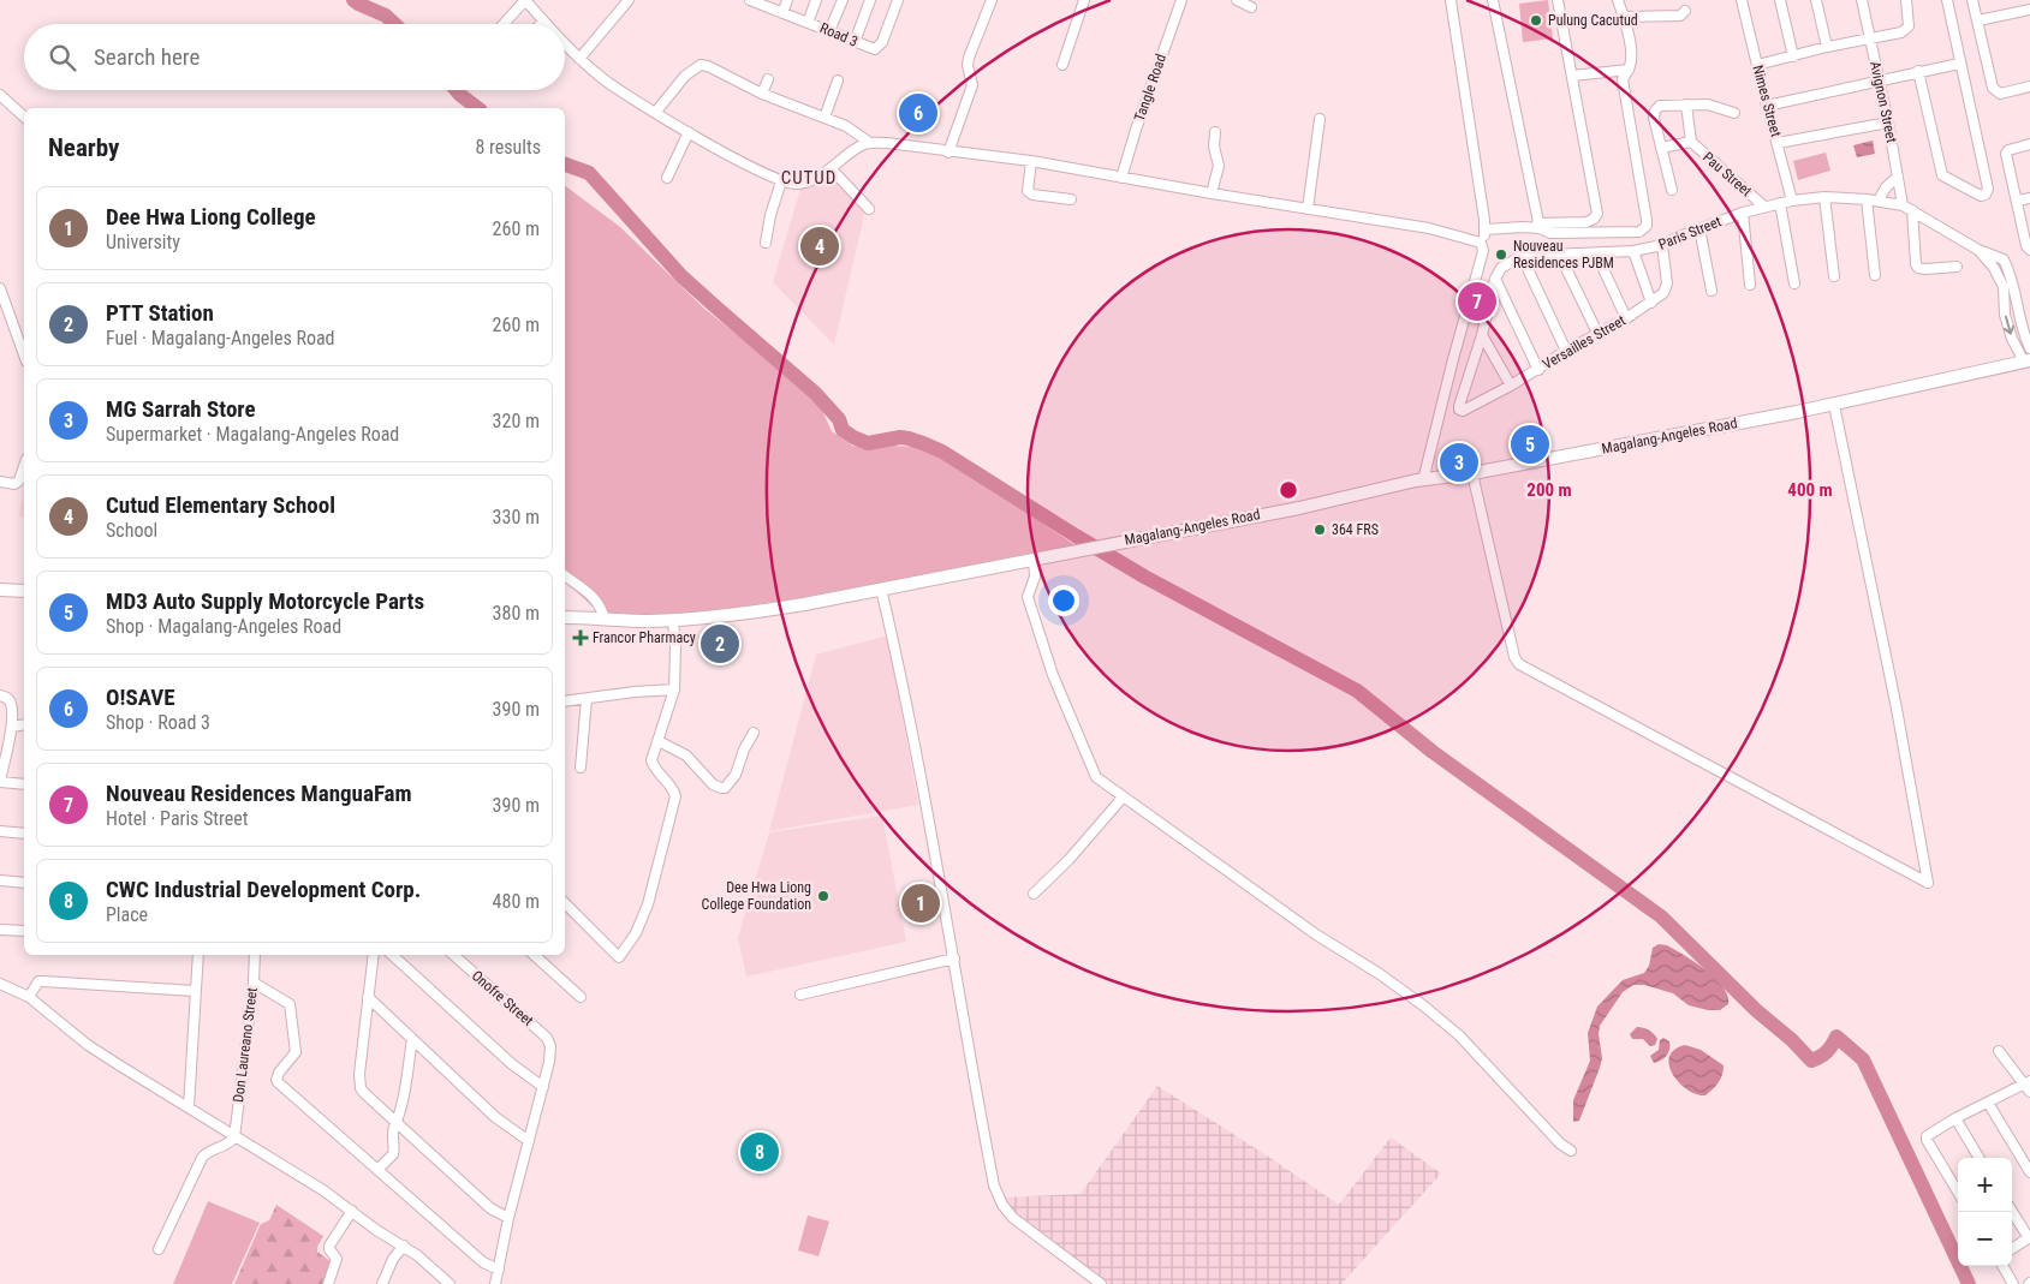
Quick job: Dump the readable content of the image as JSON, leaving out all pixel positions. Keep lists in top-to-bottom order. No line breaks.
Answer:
{"streets":{"main road":["Magalang-Angeles Road"],"street":["Road 3","Tangle Road","Nimes Street","Avignon Street","Pau Street","Paris Street","Versailles Street","Onofre Street","Don Laureano Street"]},"crossings":[["Nimes Street","Paris Street"],["Avignon Street","Paris Street"],["Pau Street","Paris Street"],["Paris Street","Versailles Street"]],"districts":["CUTUD"],"places":{"other":["Pulung Cacutud","Nouveau Residences PJBM","364 FRS","Dee Hwa Liong College Foundation"],"health":["Francor Pharmacy"]},"page":{"search":"Search here","pins":["6","4","7","5","3","2","1","8"],"heading":["Nearby","8 results"],"list":[{"mark":"1","name":"Dee Hwa Liong College","note":"University","value":"260 m"},{"mark":"2","name":"PTT Station","note":"Fuel · Magalang-Angeles Road","value":"260 m"},{"mark":"3","name":"MG Sarrah Store","note":"Supermarket · Magalang-Angeles Road","value":"320 m"},{"mark":"4","name":"Cutud Elementary School","note":"School","value":"330 m"},{"mark":"5","name":"MD3 Auto Supply Motorcycle Parts","note":"Shop · Magalang-Angeles Road","value":"380 m"},{"mark":"6","name":"O!SAVE","note":"Shop · Road 3","value":"390 m"},{"mark":"7","name":"Nouveau Residences ManguaFam","note":"Hotel · Paris Street","value":"390 m"},{"mark":"8","name":"CWC Industrial Development Corp.","note":"Place","value":"480 m"}],"map_buttons":["+","−"]},"rings":["200 m","400 m"]}
